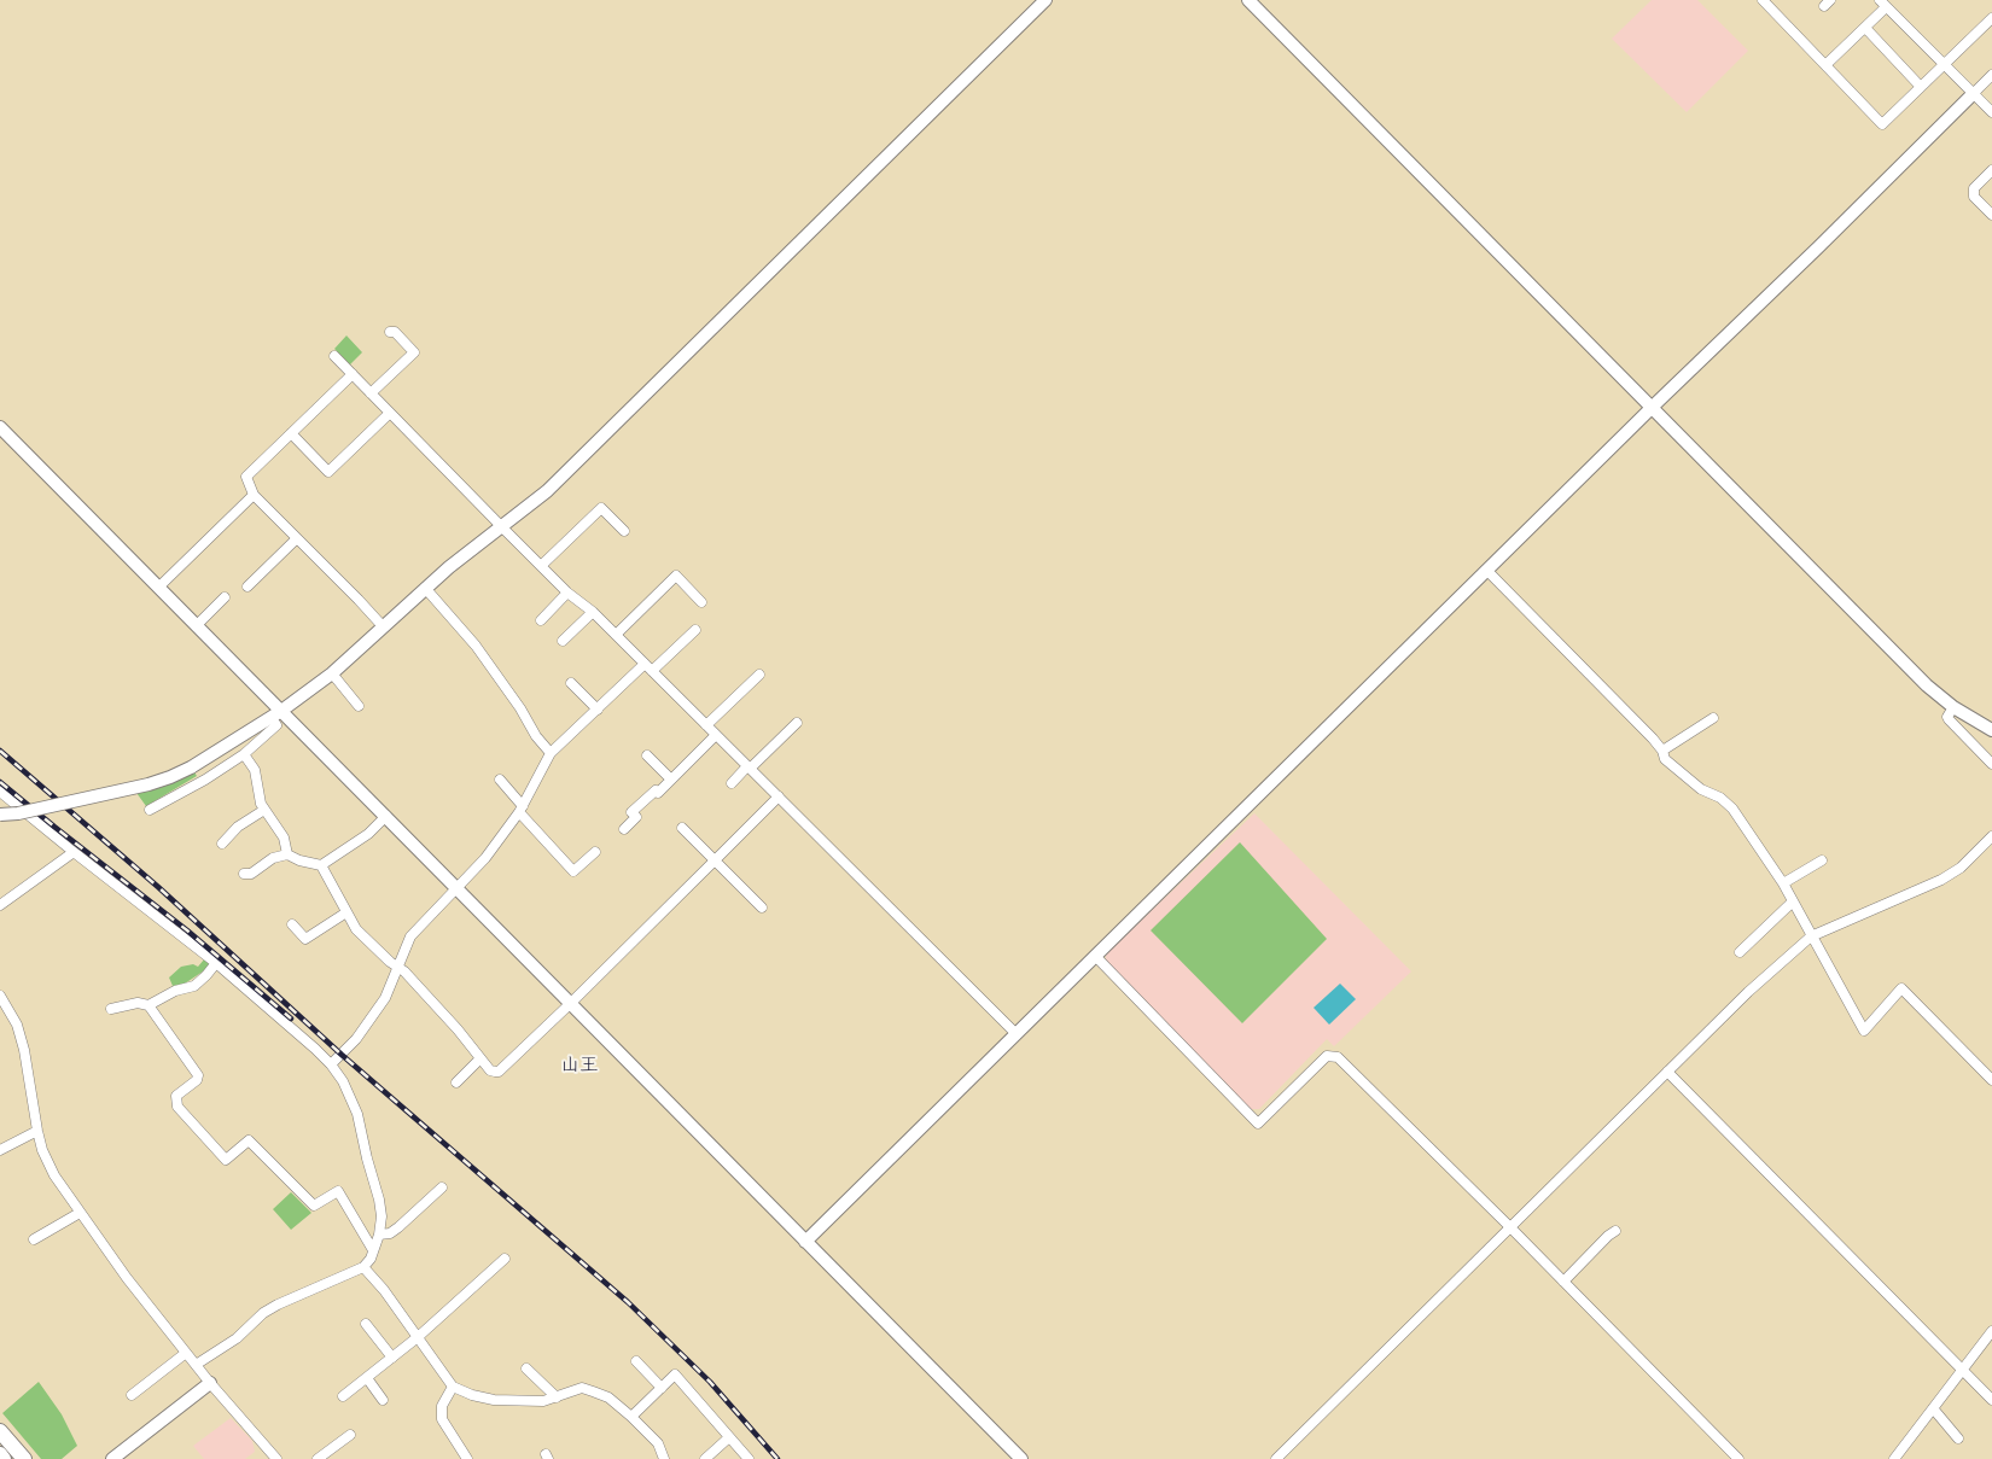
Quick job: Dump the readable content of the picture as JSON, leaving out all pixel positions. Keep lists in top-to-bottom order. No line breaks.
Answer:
{"districts":["山王"]}
